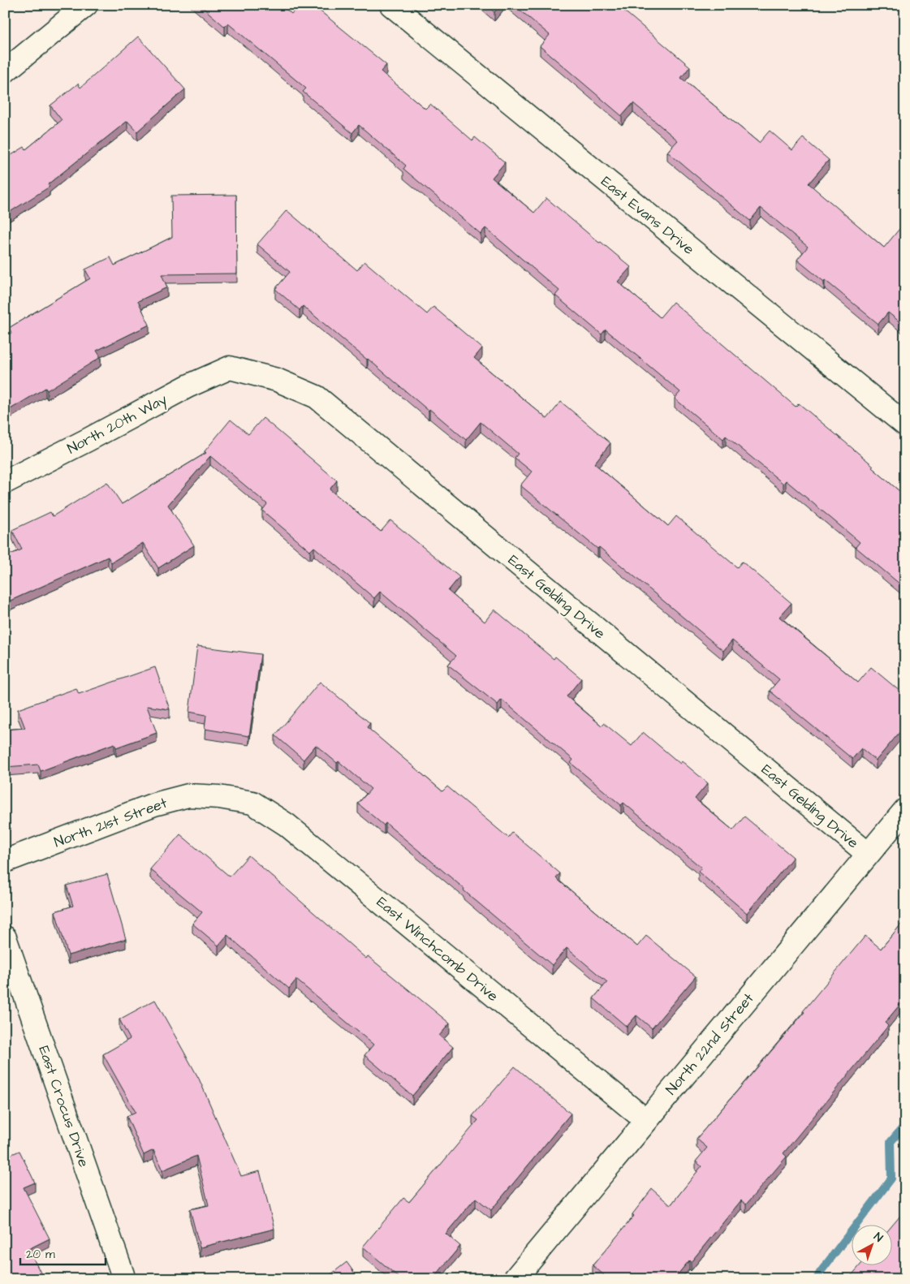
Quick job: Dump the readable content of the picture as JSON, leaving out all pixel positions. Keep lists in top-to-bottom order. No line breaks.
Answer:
{"streets":{"street":["East Evans Drive","North 20th Way","East Gelding Drive","North 21st Street","East Winchcomb Drive","North 22nd Street","East Crocus Drive"]},"crossings":[["North 20th Way","East Gelding Drive"],["East Gelding Drive","North 22nd Street"],["North 21st Street","East Winchcomb Drive"],["East Winchcomb Drive","North 22nd Street"]],"scale_bar":"20 m","north":"top right"}
